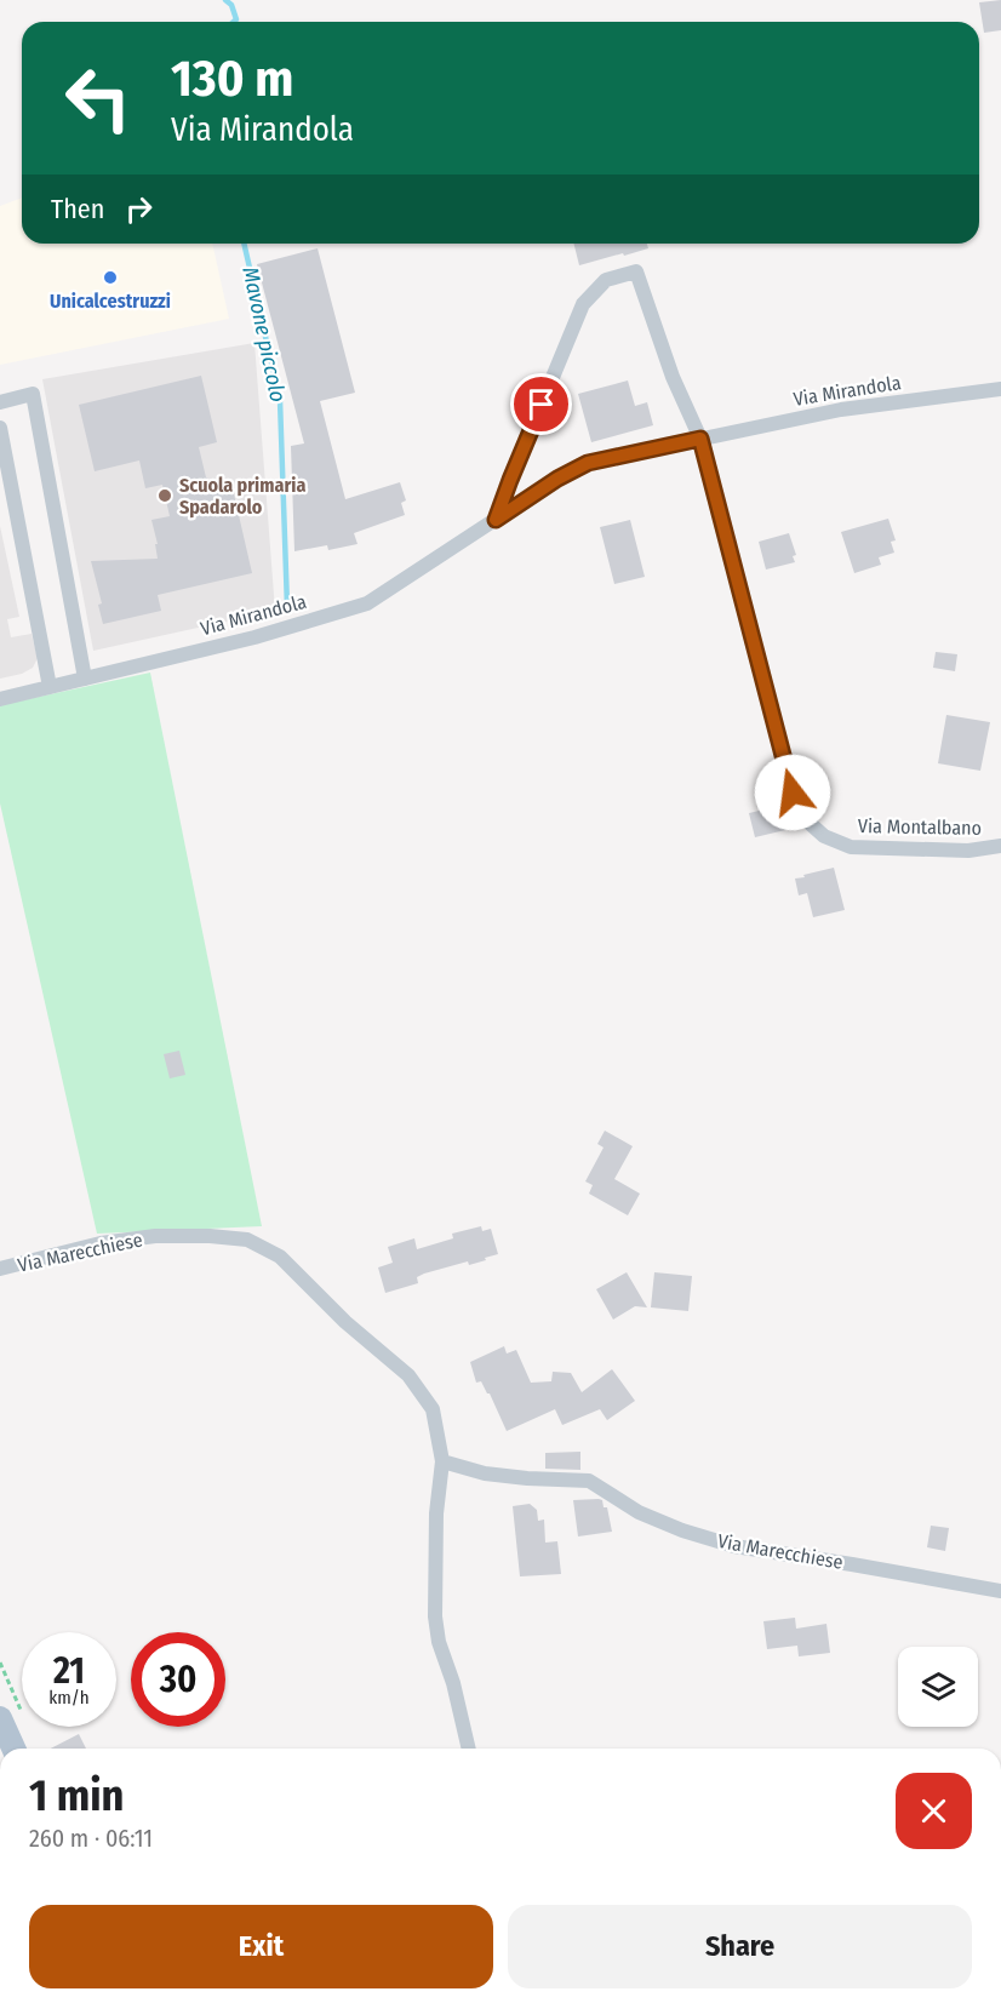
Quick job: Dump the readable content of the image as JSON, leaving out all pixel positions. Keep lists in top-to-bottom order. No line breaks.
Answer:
{"streets":{"street":["Via Mirandola","Via Montalbano","Via Marecchiese"]},"crossings":[["Via Mirandola","Via Montalbano"]],"water":["Mavone piccolo"],"places":["Unicalcestruzzi","Scuola primaria Spadarolo"],"page":{"turn":["130 m","Via Mirandola"],"then":"Then","speed":"21 km/h","limit":"30","heading":["1 min","260 m · 06:11"],"buttons":["Exit","Share"]}}
